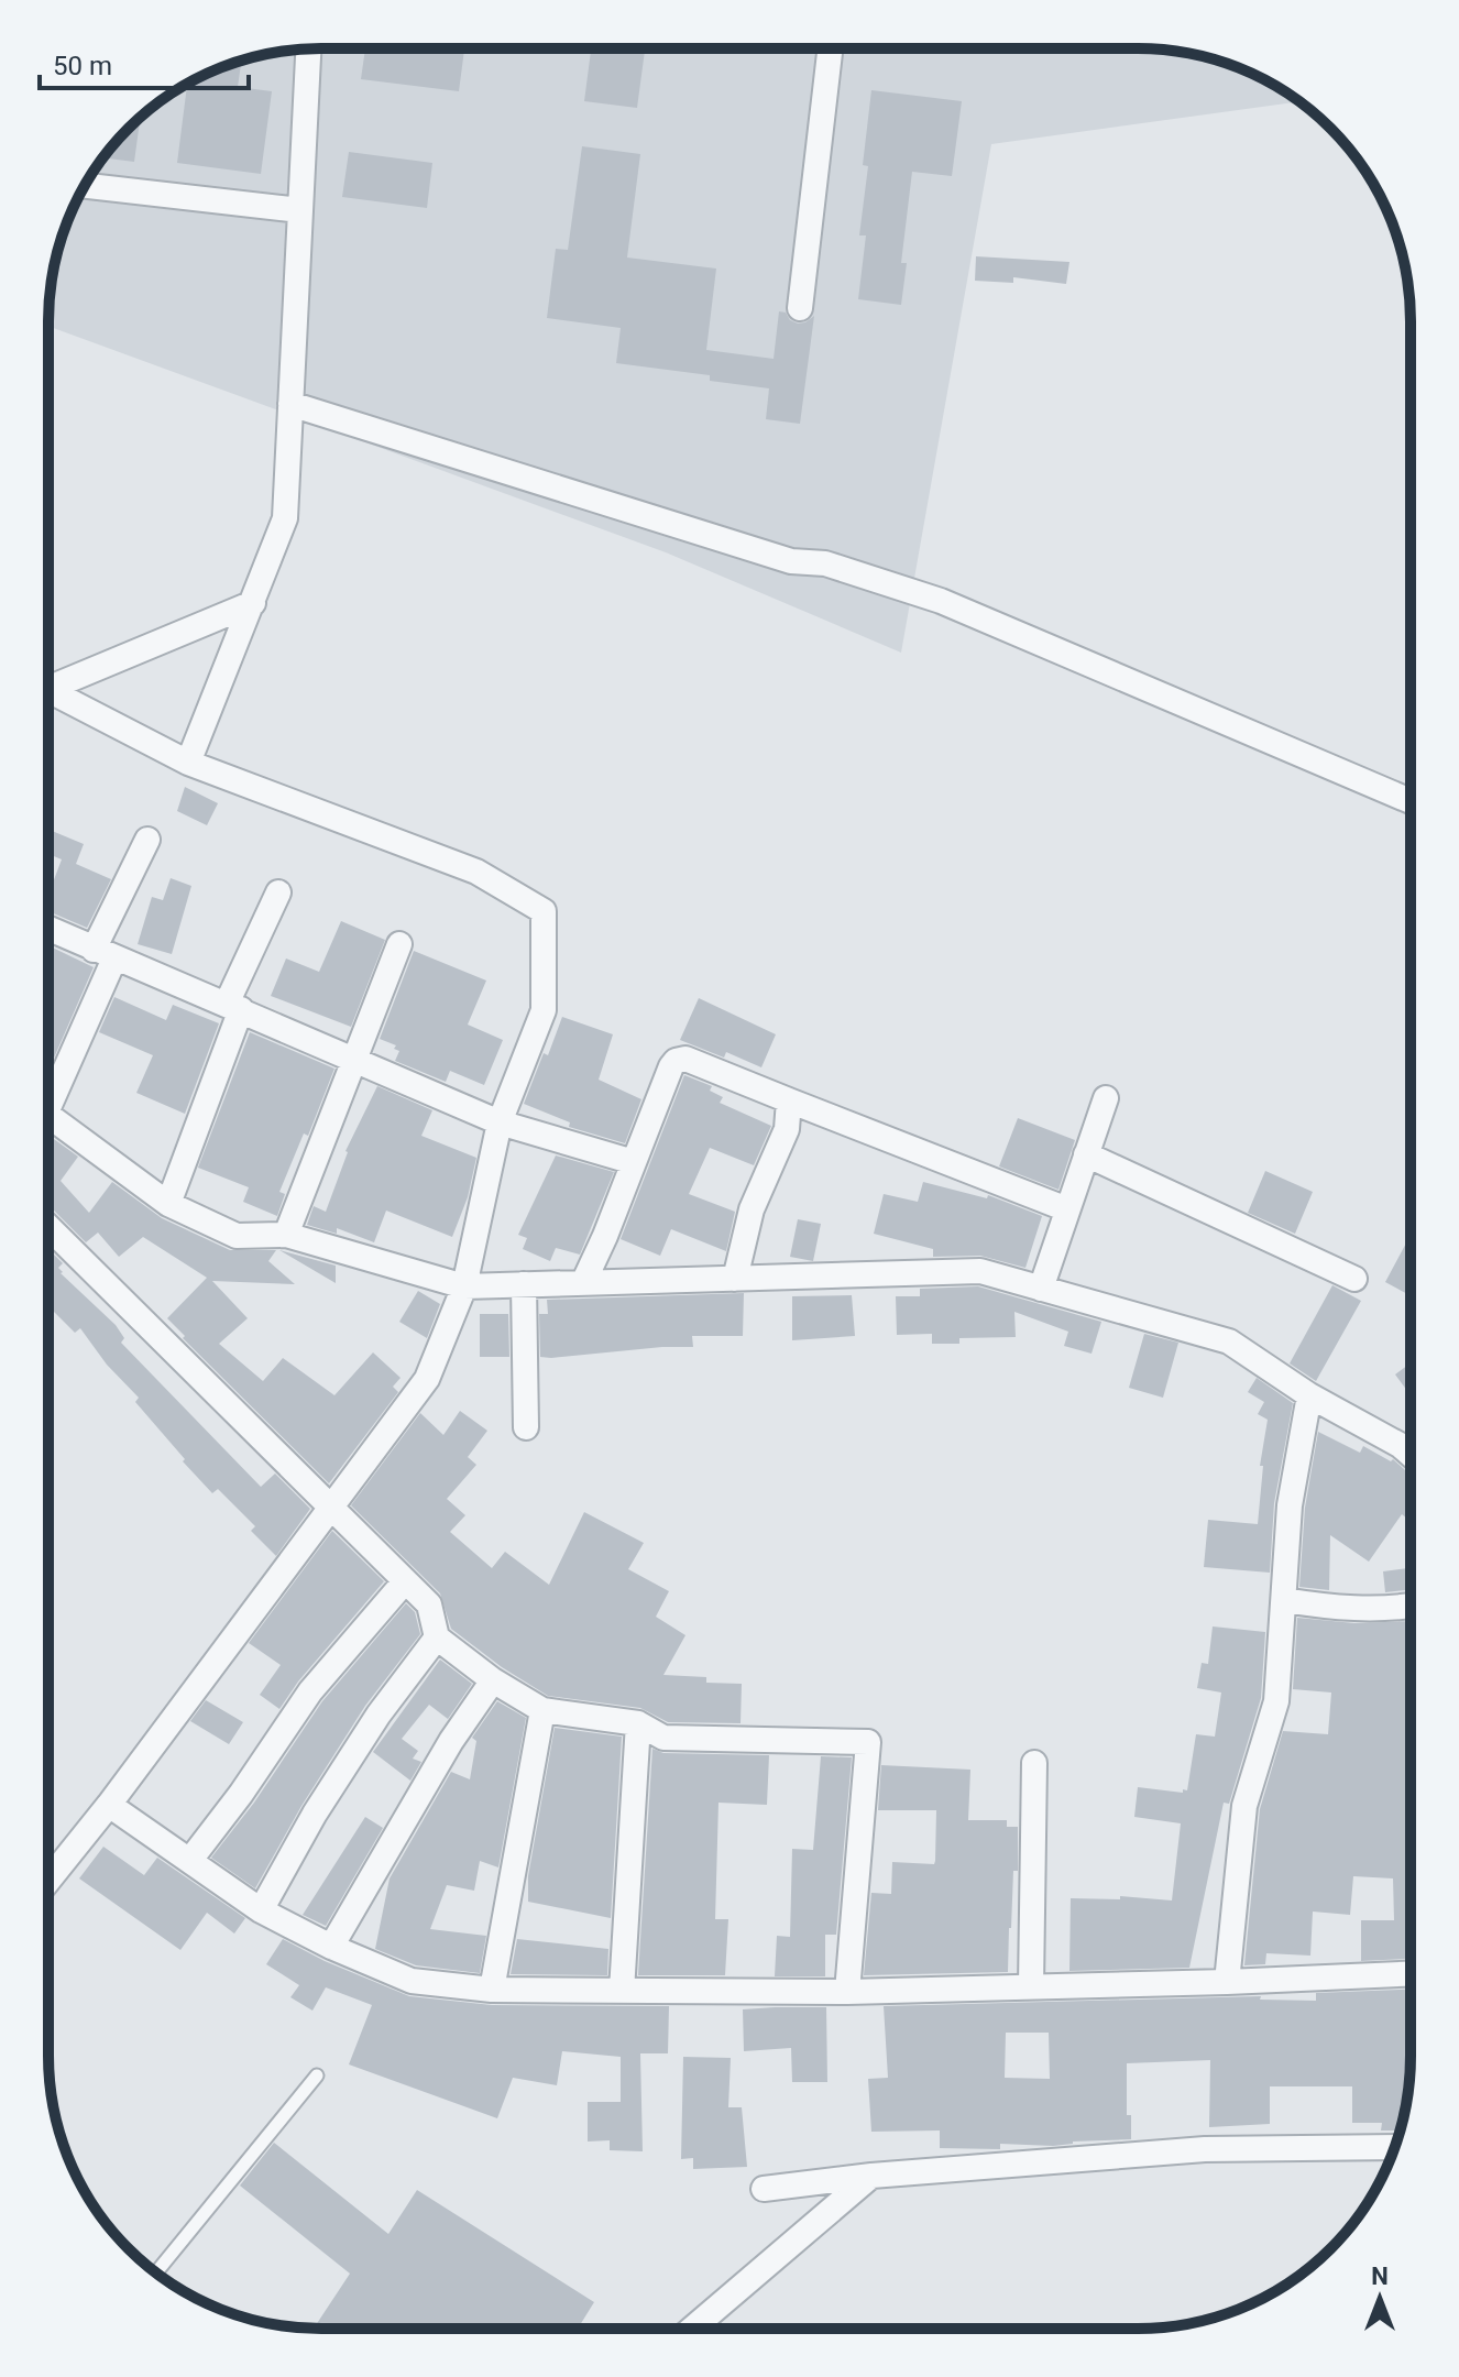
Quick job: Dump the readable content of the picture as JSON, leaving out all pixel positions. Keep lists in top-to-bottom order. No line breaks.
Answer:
{"scale_bar":"50 m","north":"top"}
